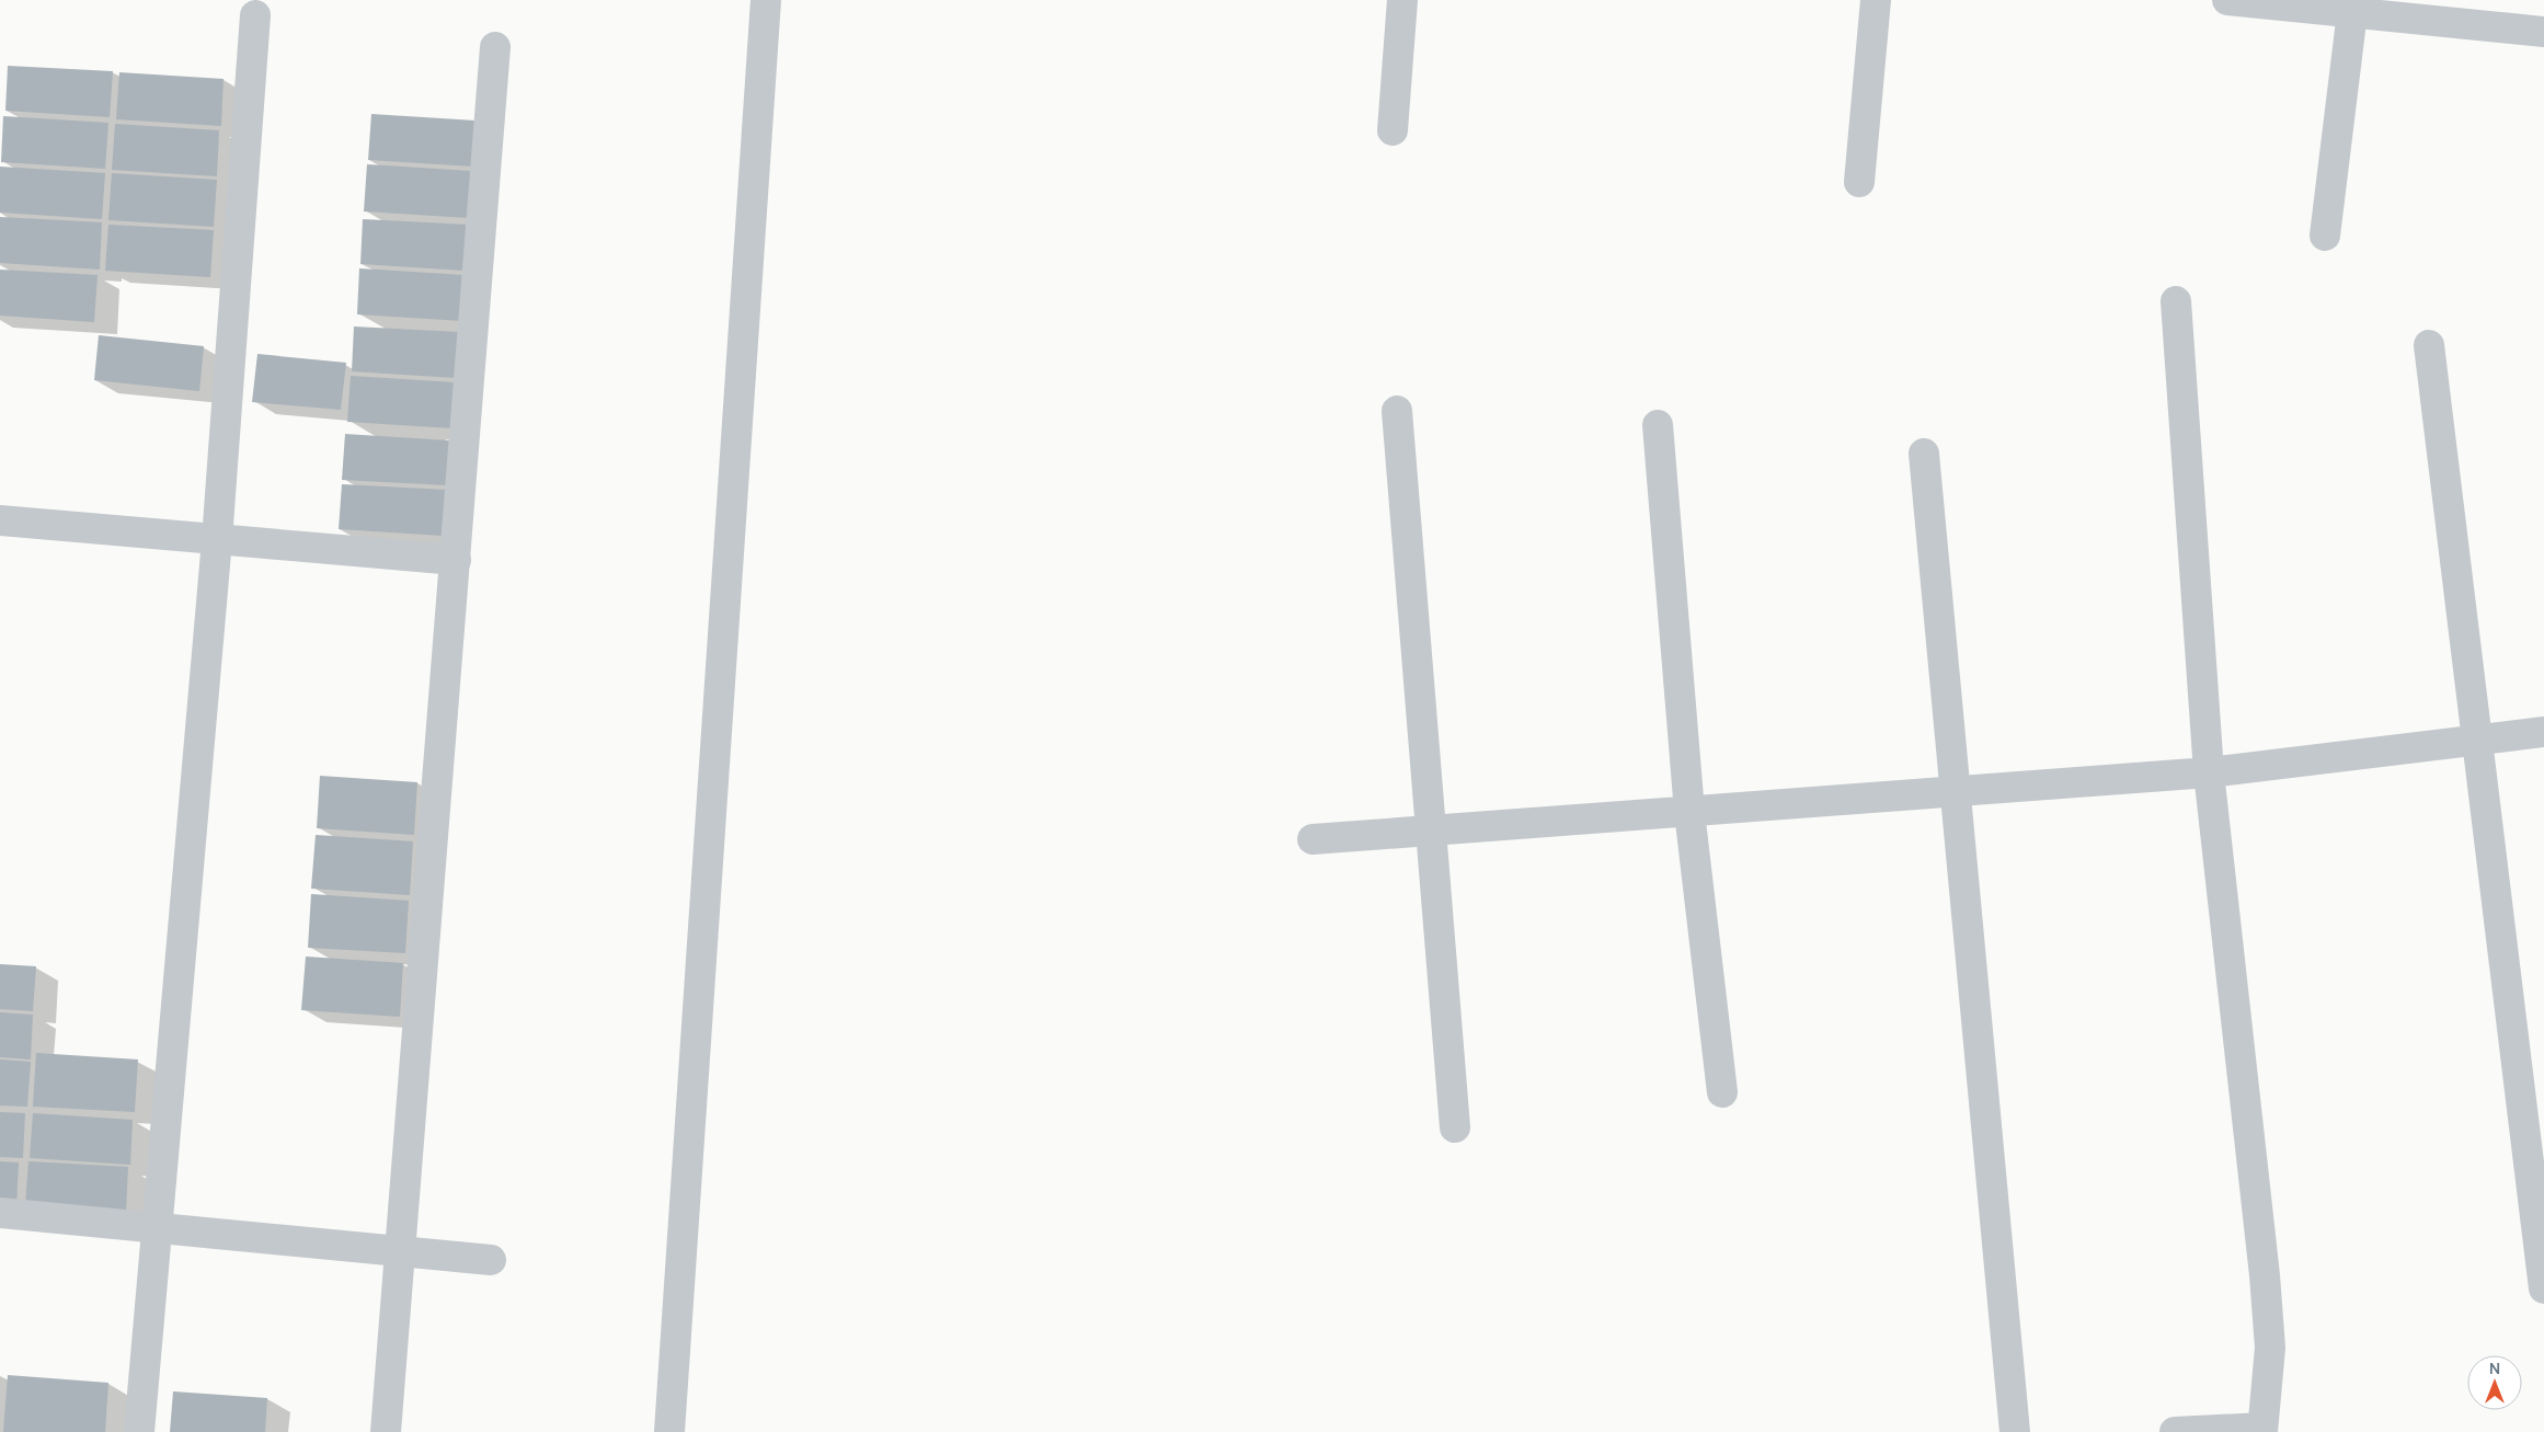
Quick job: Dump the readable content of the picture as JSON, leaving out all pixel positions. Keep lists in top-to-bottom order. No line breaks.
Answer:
{"north":"top"}
